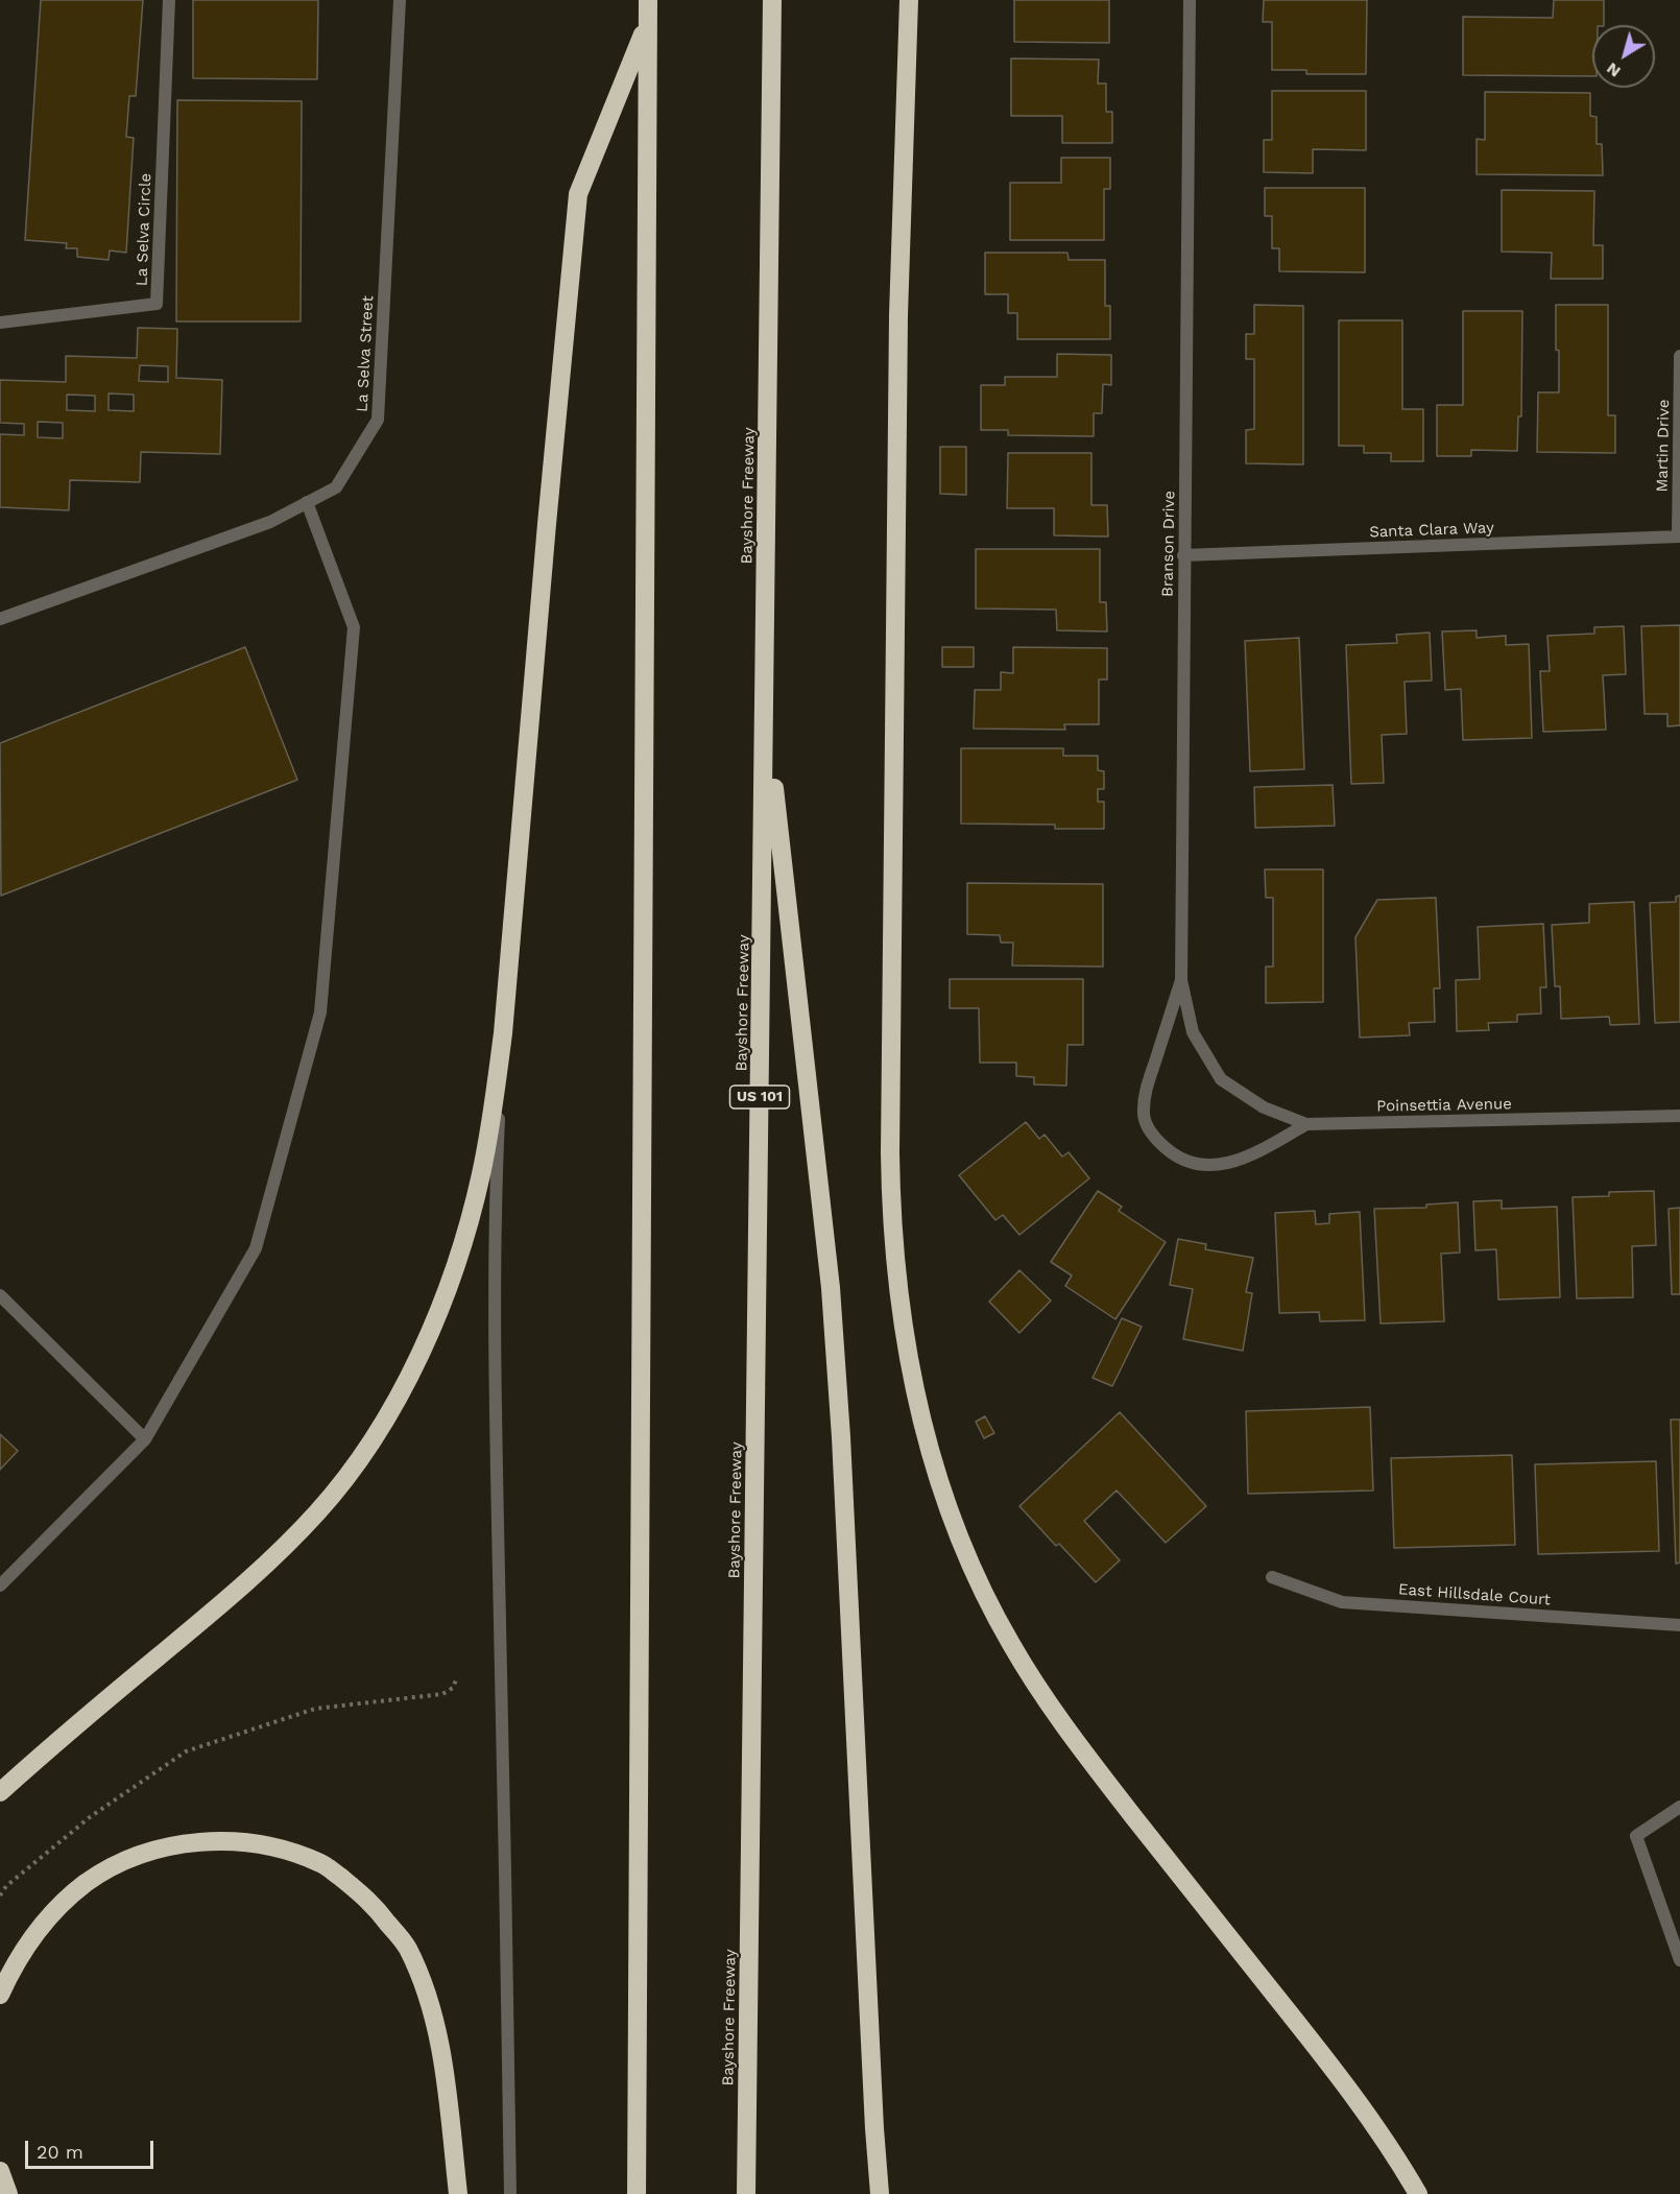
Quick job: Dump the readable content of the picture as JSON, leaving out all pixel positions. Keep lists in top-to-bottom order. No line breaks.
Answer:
{"streets":{"highway":["Bayshore Freeway","US 101"],"street":["La Selva Circle","La Selva Street","Martin Drive","Santa Clara Way","Branson Drive","Poinsettia Avenue","East Hillsdale Court"]},"crossings":[["Martin Drive","Santa Clara Way"],["Santa Clara Way","Branson Drive"],["Branson Drive","Poinsettia Avenue"]],"scale_bar":"20 m","north":"bottom left"}
